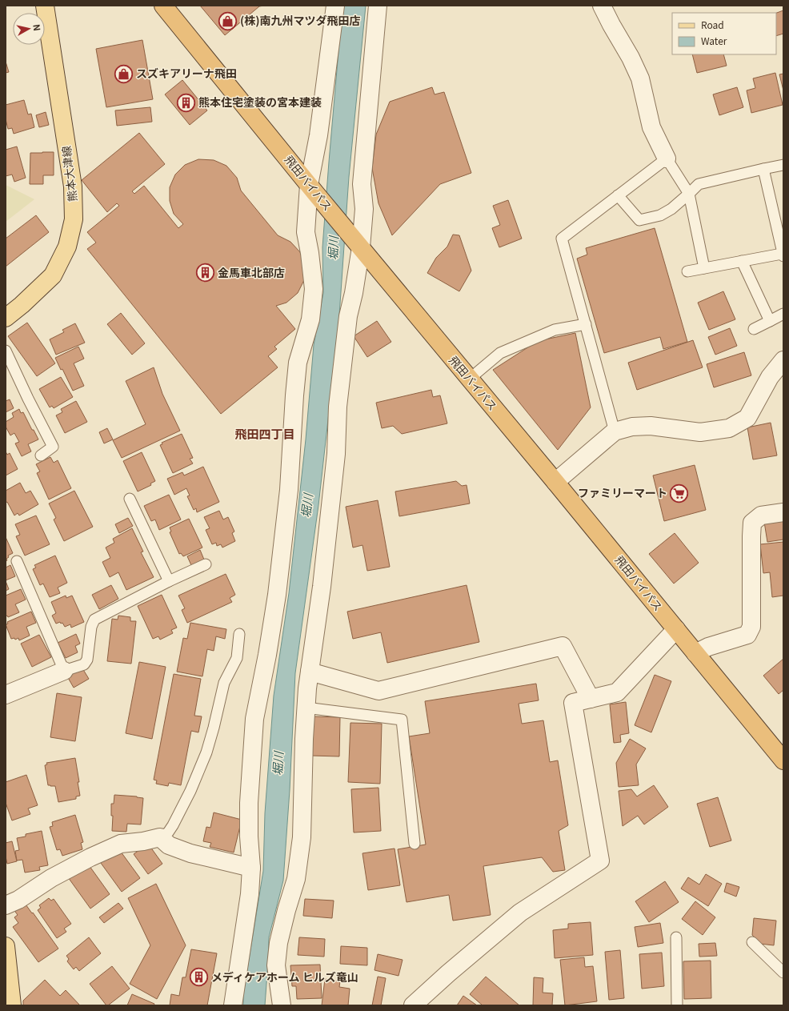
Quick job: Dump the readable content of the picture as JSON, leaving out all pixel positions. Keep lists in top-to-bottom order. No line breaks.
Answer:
{"streets":{"highway":["飛田バイパス"],"main road":["熊本大津線"]},"districts":["飛田四丁目"],"water":["堀川"],"places":{"shop":["(株)南九州マツダ飛田店","スズキアリーナ飛田"],"building":["熊本住宅塗装の宮本建装","金馬車北部店","メディケアホーム ヒルズ竜山"],"supermarket":["ファミリーマート"]},"legend":["Road","Water"],"north":"right"}
